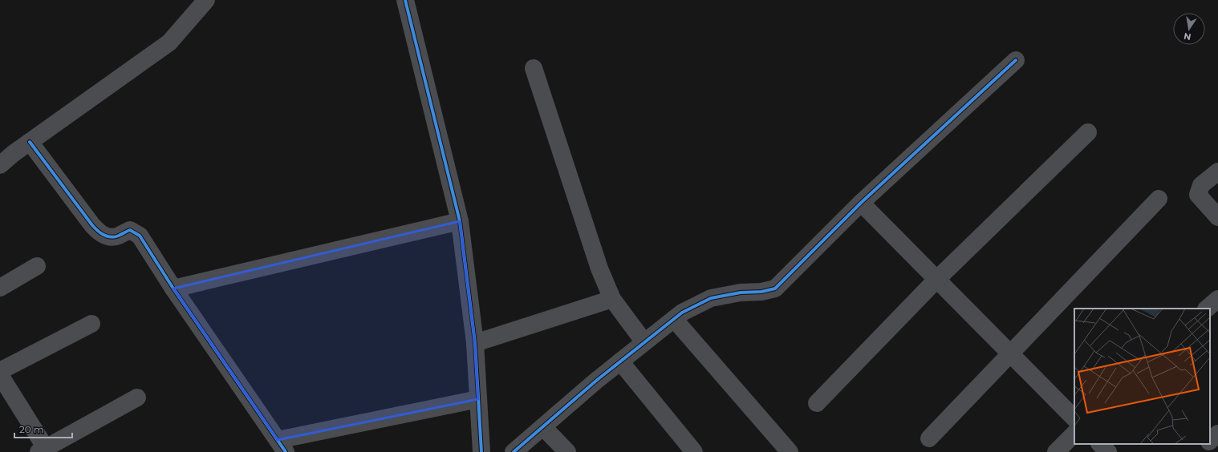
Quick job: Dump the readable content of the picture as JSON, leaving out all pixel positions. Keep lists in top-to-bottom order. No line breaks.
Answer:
{"scale_bar":"20 m","north":"bottom"}
